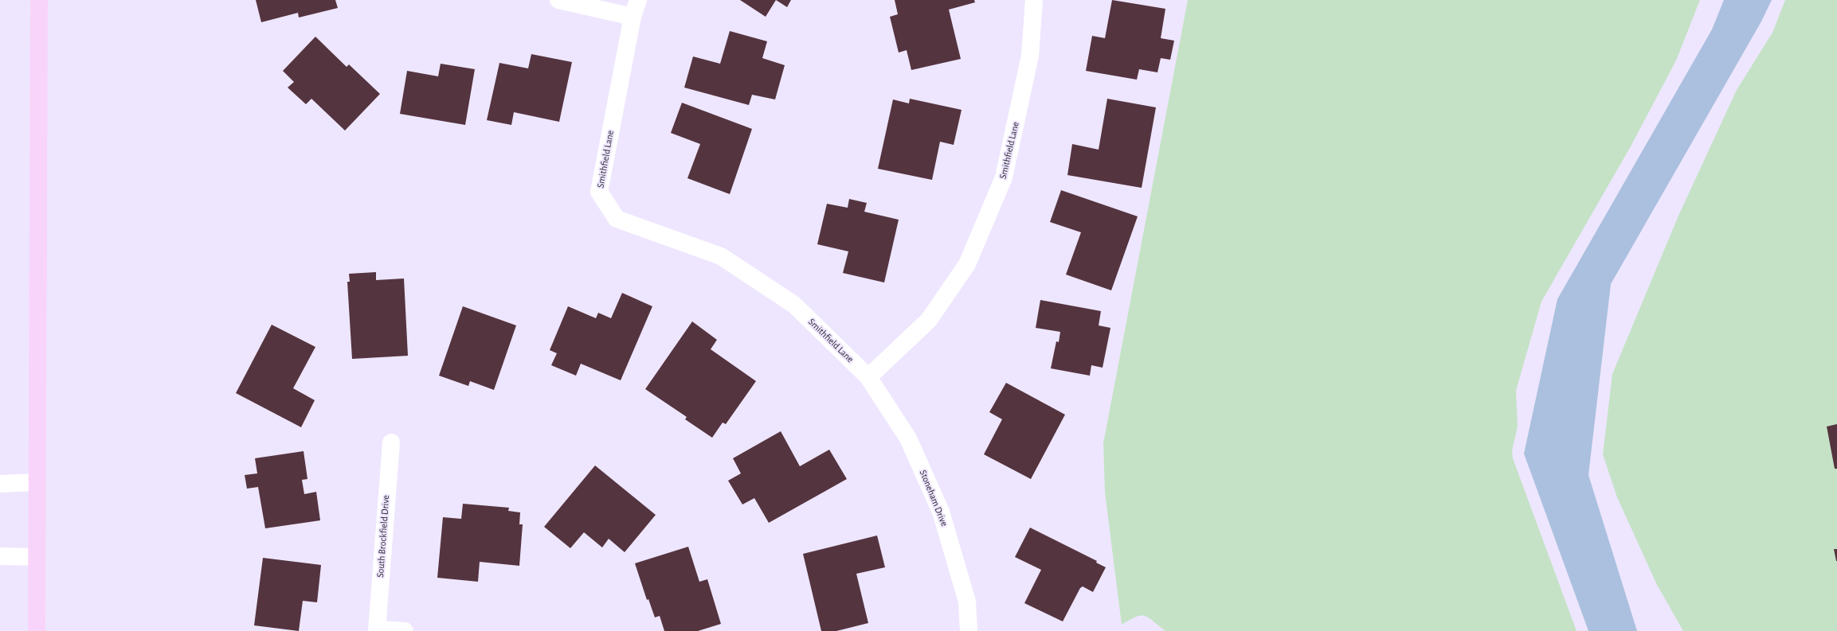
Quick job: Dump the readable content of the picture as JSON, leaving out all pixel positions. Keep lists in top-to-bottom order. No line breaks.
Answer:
{"streets":{"street":["Smithfield Lane","Stoneham Drive","South Brockfield Drive"]},"crossings":[["Smithfield Lane","Stoneham Drive"]]}
